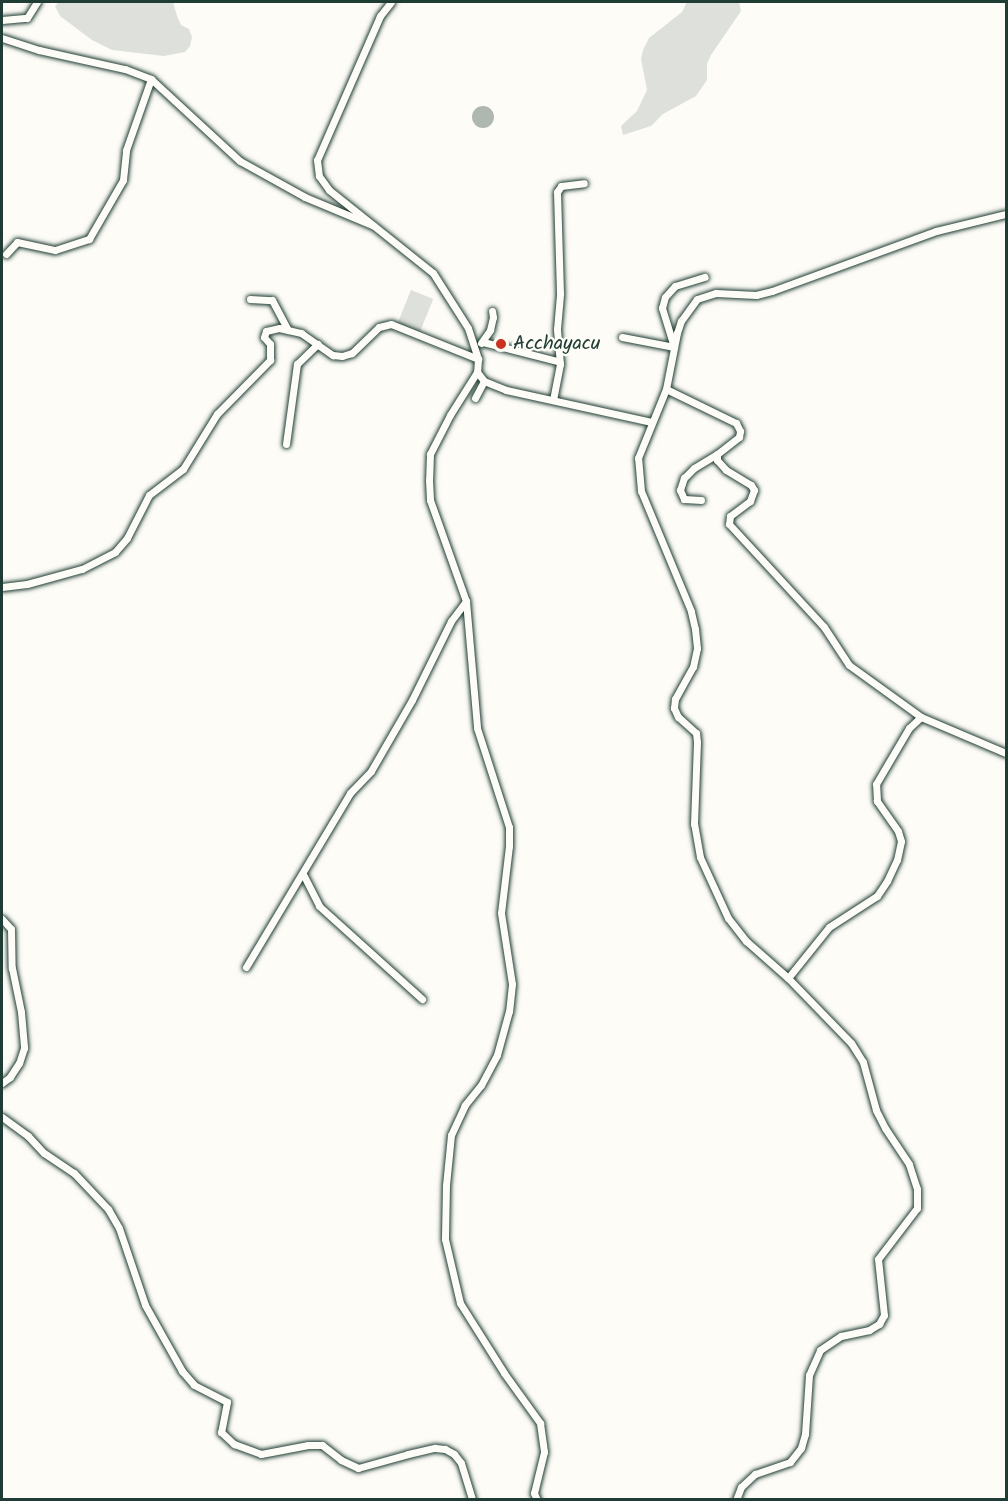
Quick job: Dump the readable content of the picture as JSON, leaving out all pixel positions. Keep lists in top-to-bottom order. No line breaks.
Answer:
{"places":["Acchayacu"]}
